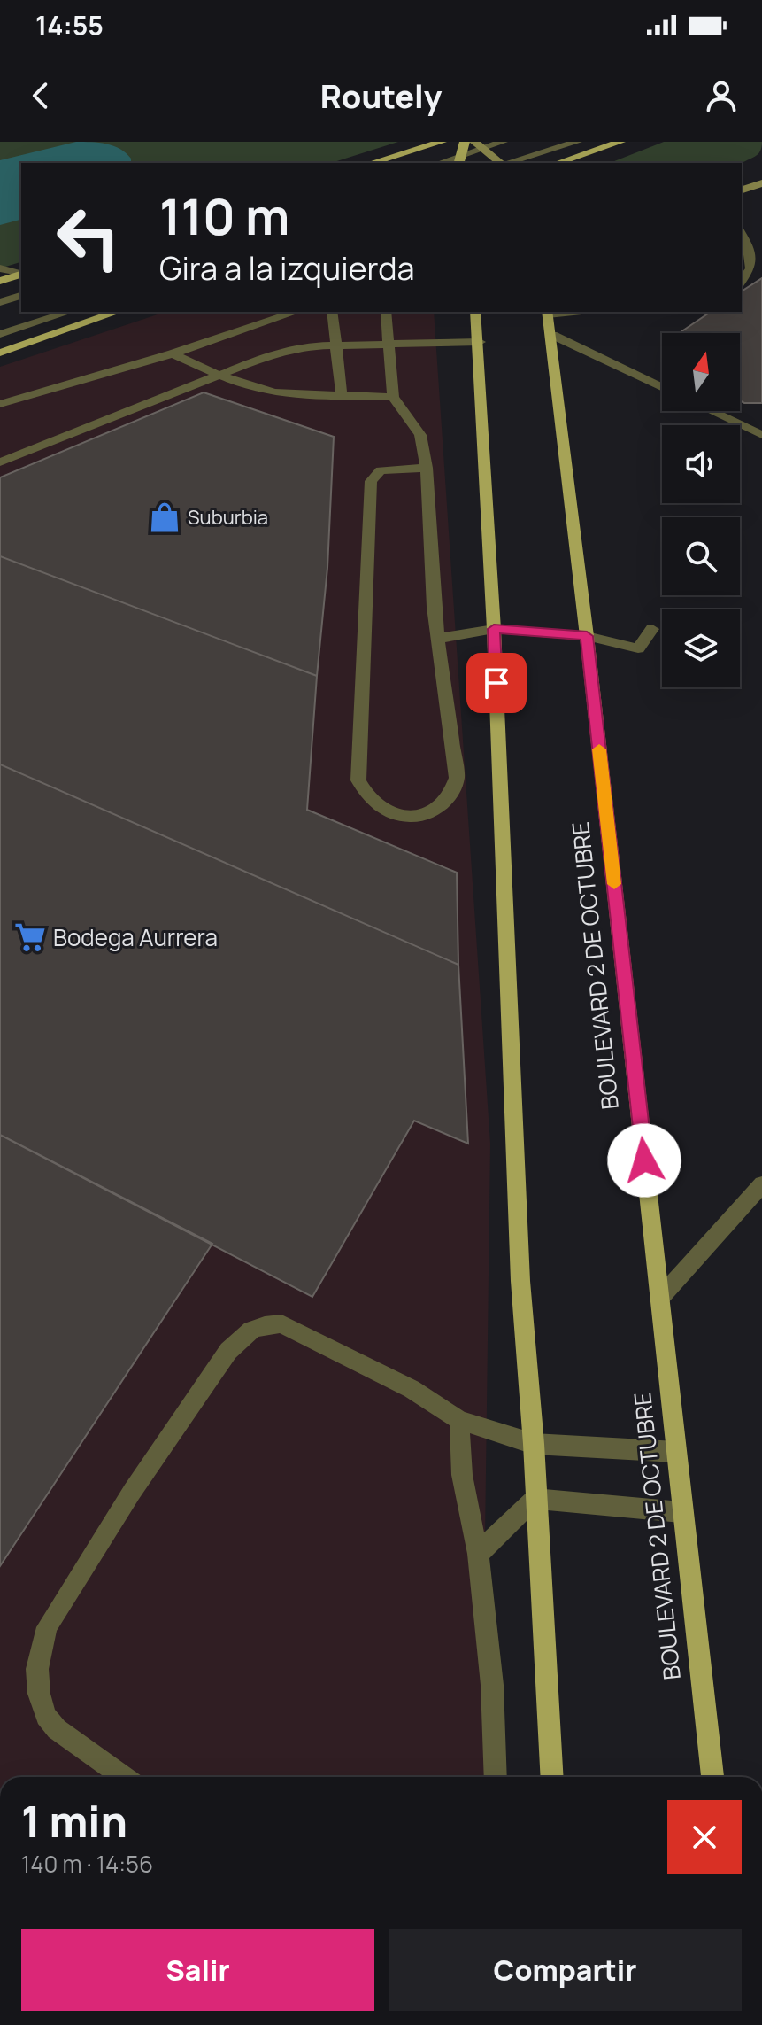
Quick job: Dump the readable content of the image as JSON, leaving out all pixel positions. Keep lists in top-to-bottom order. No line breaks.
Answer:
{"streets":{"main road":["BOULEVARD 2 DE OCTUBRE"]},"places":{"shop":["Suburbia"],"supermarket":["Bodega Aurrera"]},"north":"top","page":{"status":"14:55","header":"Routely","turn":["110 m","Gira a la izquierda"],"heading":["1 min","140 m · 14:56"],"buttons":["Salir","Compartir"]}}
